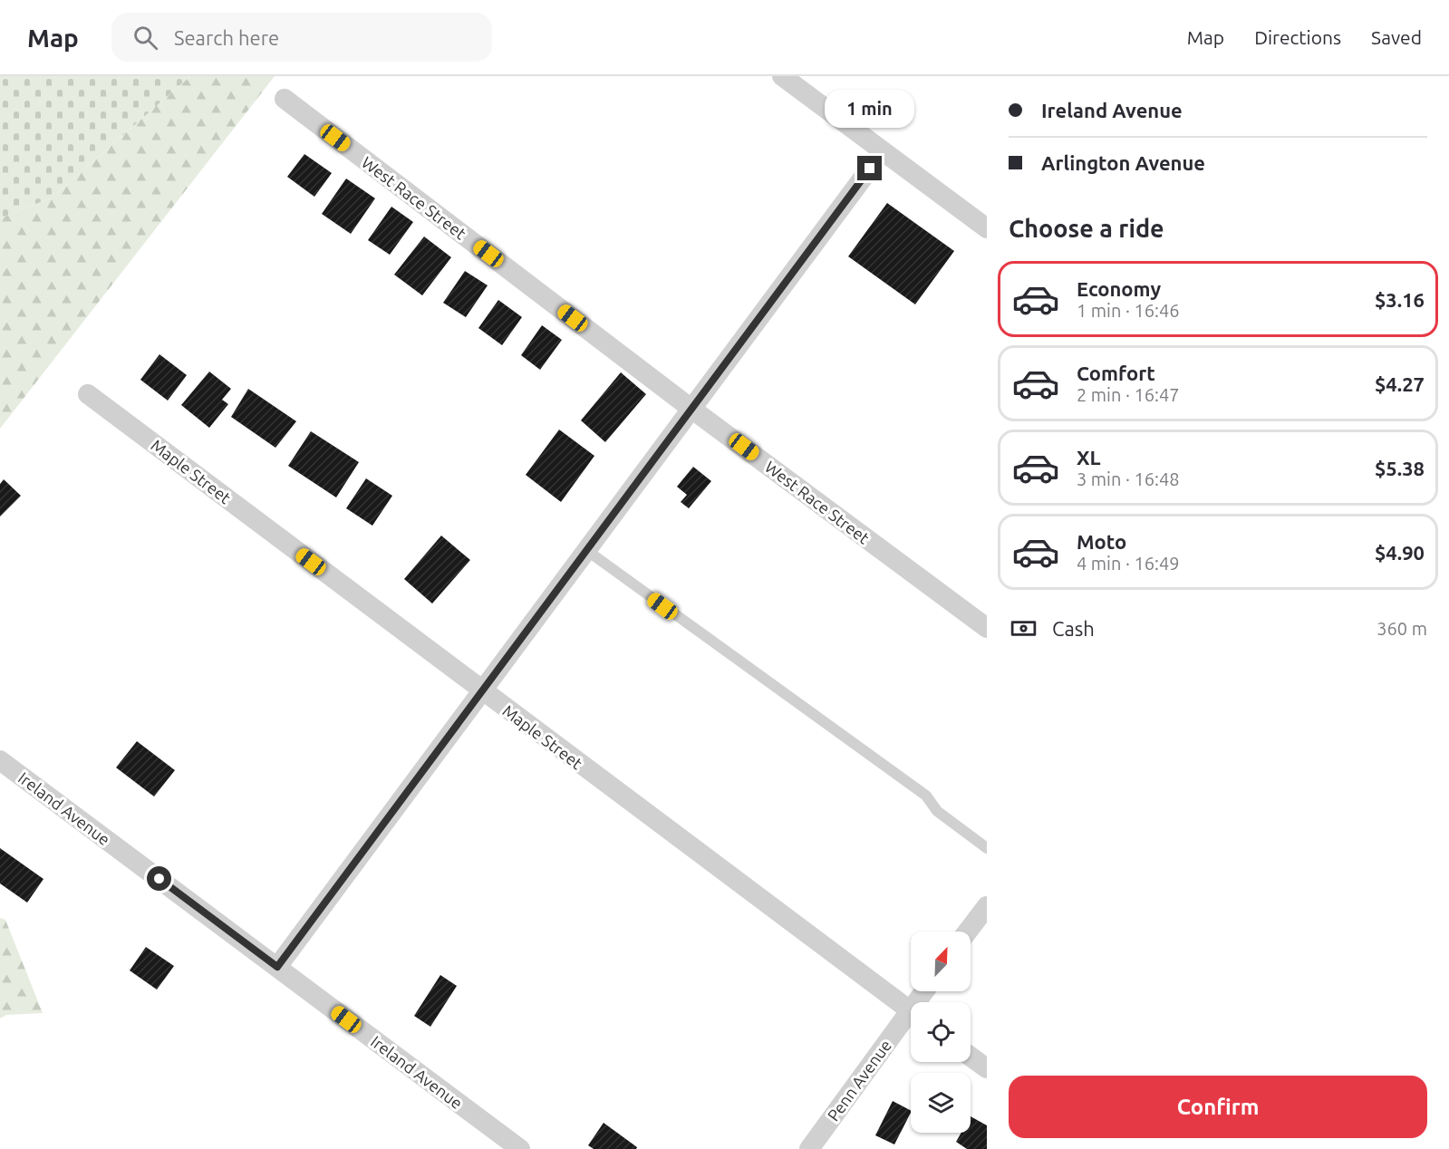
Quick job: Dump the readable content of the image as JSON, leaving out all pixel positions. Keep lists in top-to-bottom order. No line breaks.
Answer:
{"streets":{"street":["West Race Street","Maple Street","Ireland Avenue","Penn Avenue"]},"north":"top right","page":{"header":"Map","search":"Search here","nav":["Map","Directions","Saved"],"banner":["Ireland Avenue","Arlington Avenue"],"bubble":"1 min","heading":"Choose a ride","list":[{"name":"Economy","note":"1 min · 16:46","value":"$3.16"},{"name":"Comfort","note":"2 min · 16:47","value":"$4.27"},{"name":"XL","note":"3 min · 16:48","value":"$5.38"},{"name":"Moto","note":"4 min · 16:49","value":"$4.90"}],"pay":["Cash","360 m"],"buttons":"Confirm"}}
